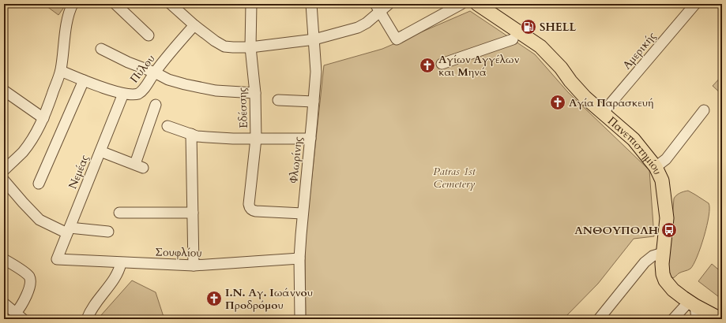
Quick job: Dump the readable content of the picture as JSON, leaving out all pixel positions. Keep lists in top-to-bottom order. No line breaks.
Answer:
{"streets":{"main road":["Πανεπιστημίου"],"street":["Αμερικής","Πύλου","Εδέσσης","Φλωρίνης","Νεμέας","Σουφλίου"]},"crossings":[["Αμερικής","Πανεπιστημίου"],["Πύλου","Νεμέας"],["Εδέσσης","Φλωρίνης"],["Φλωρίνης","Σουφλίου"],["Νεμέας","Σουφλίου"]],"parks":["Patras 1st Cemetery"],"places":{"fuel station":["SHELL"],"church":["Αγίων Αγγέλων και Μηνά","Αγία Παρασκευή","Ι.Ν. Αγ. Ιωάννου Προδρόμου"],"bus stop":["ΑΝΘΟΥΠΟΛΗ"]}}
